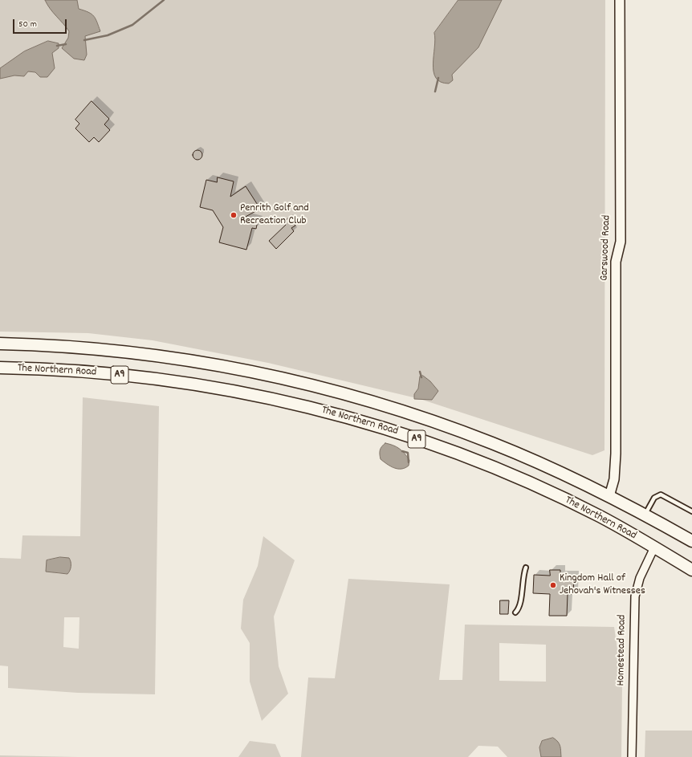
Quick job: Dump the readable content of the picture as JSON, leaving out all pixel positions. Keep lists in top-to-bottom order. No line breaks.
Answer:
{"streets":{"highway":["The Northern Road","A9"],"street":["Garswood Road","Homestead Road"]},"crossings":[["Garswood Road","The Northern Road"],["The Northern Road","Homestead Road"]],"places":["Penrith Golf and Recreation Club","Kingdom Hall of Jehovah's Witnesses"],"scale_bar":"50 m"}
